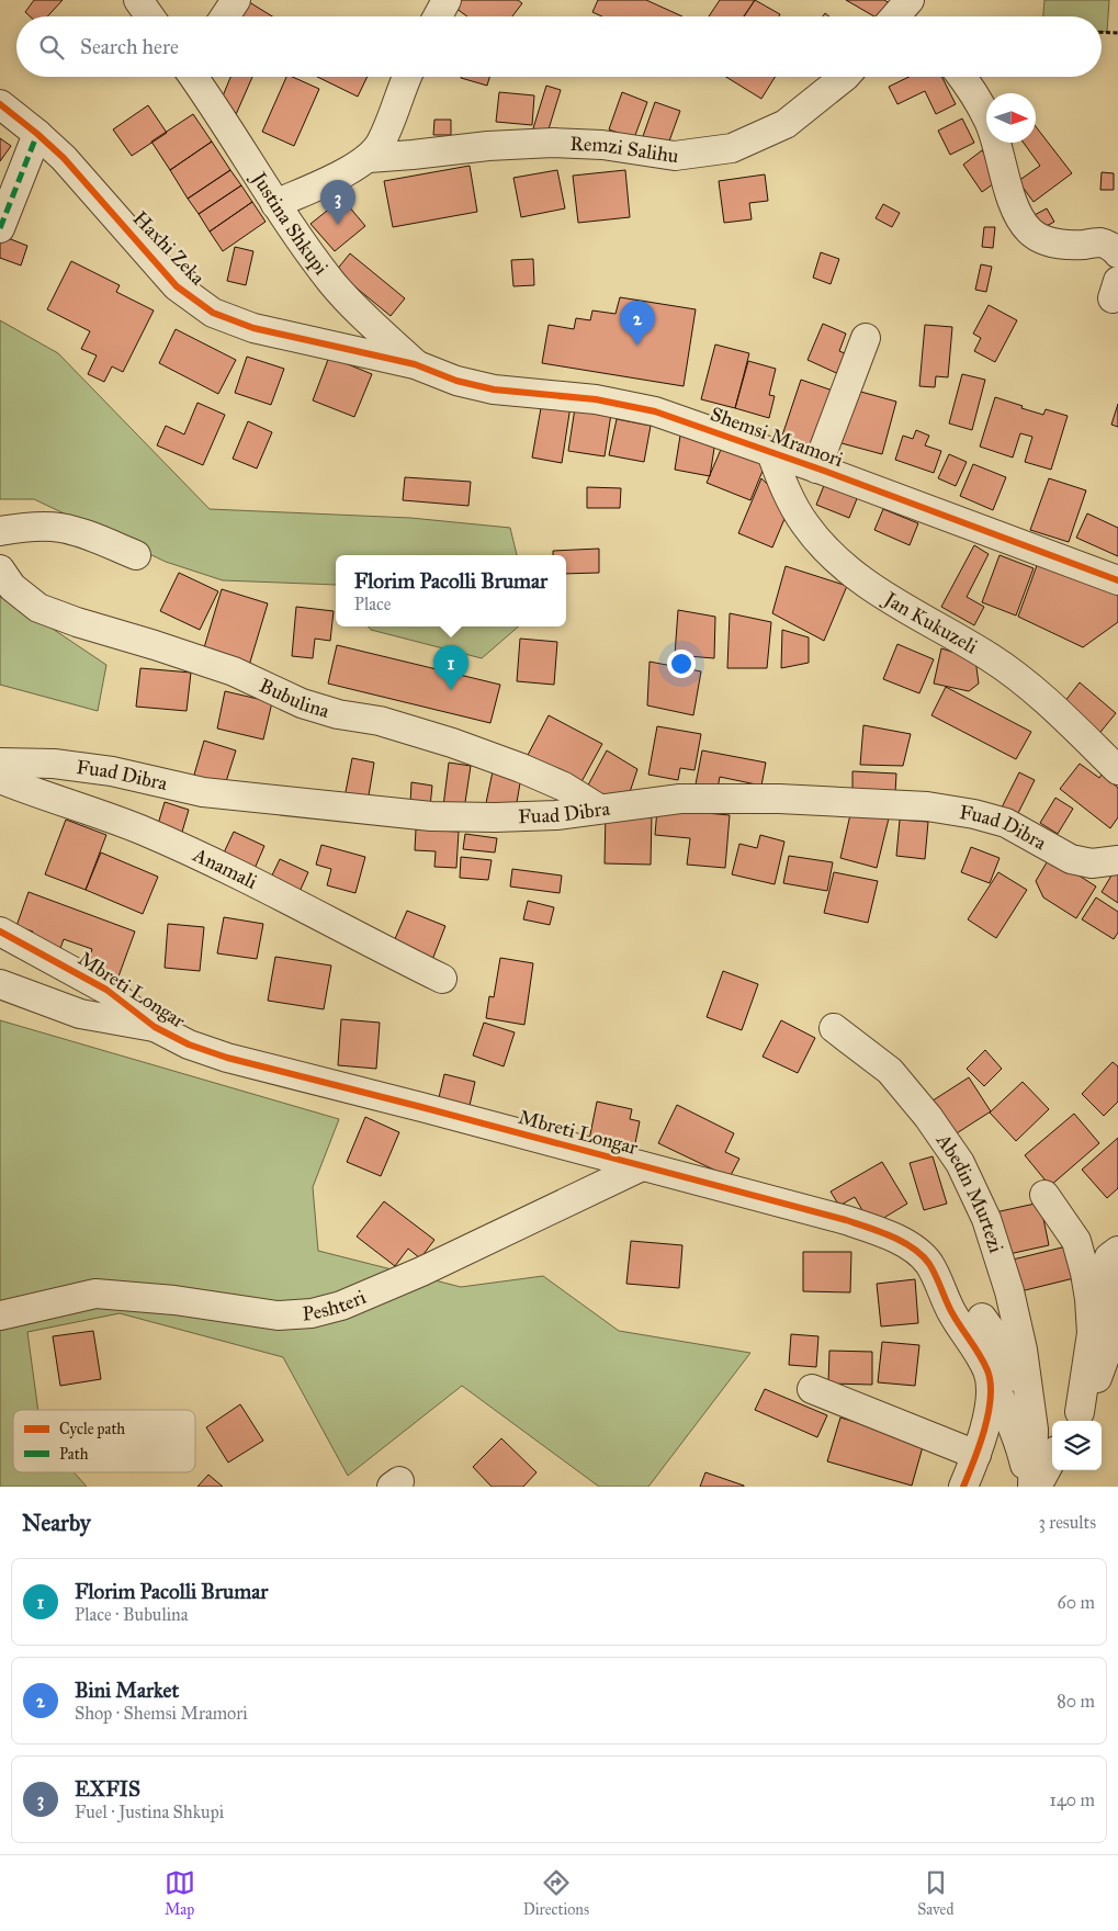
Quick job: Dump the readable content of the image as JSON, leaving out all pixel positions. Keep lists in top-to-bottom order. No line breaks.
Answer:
{"streets":{"street":["Remzi Salihu","Justina Shkupi","Haxhi Zeka","Shemsi Mramori","Jan Kukuzeli","Bubulina","Fuad Dibra","Anamali","Mbreti Longar","Abedin Murtezi","Peshteri"]},"crossings":[["Justina Shkupi","Haxhi Zeka"],["Justina Shkupi","Shemsi Mramori"],["Haxhi Zeka","Shemsi Mramori"],["Shemsi Mramori","Jan Kukuzeli"],["Bubulina","Fuad Dibra"],["Mbreti Longar","Abedin Murtezi"],["Mbreti Longar","Peshteri"]],"legend":["Cycle path","Path"],"north":"right","page":{"search":"Search here","pins":["3","2","1"],"popup":["Florim Pacolli Brumar","Place"],"heading":["Nearby","3 results"],"list":[{"mark":"1","name":"Florim Pacolli Brumar","note":"Place · Bubulina","value":"60 m"},{"mark":"2","name":"Bini Market","note":"Shop · Shemsi Mramori","value":"80 m"},{"mark":"3","name":"EXFIS","note":"Fuel · Justina Shkupi","value":"140 m"}],"nav":["Map","Directions","Saved"]}}
